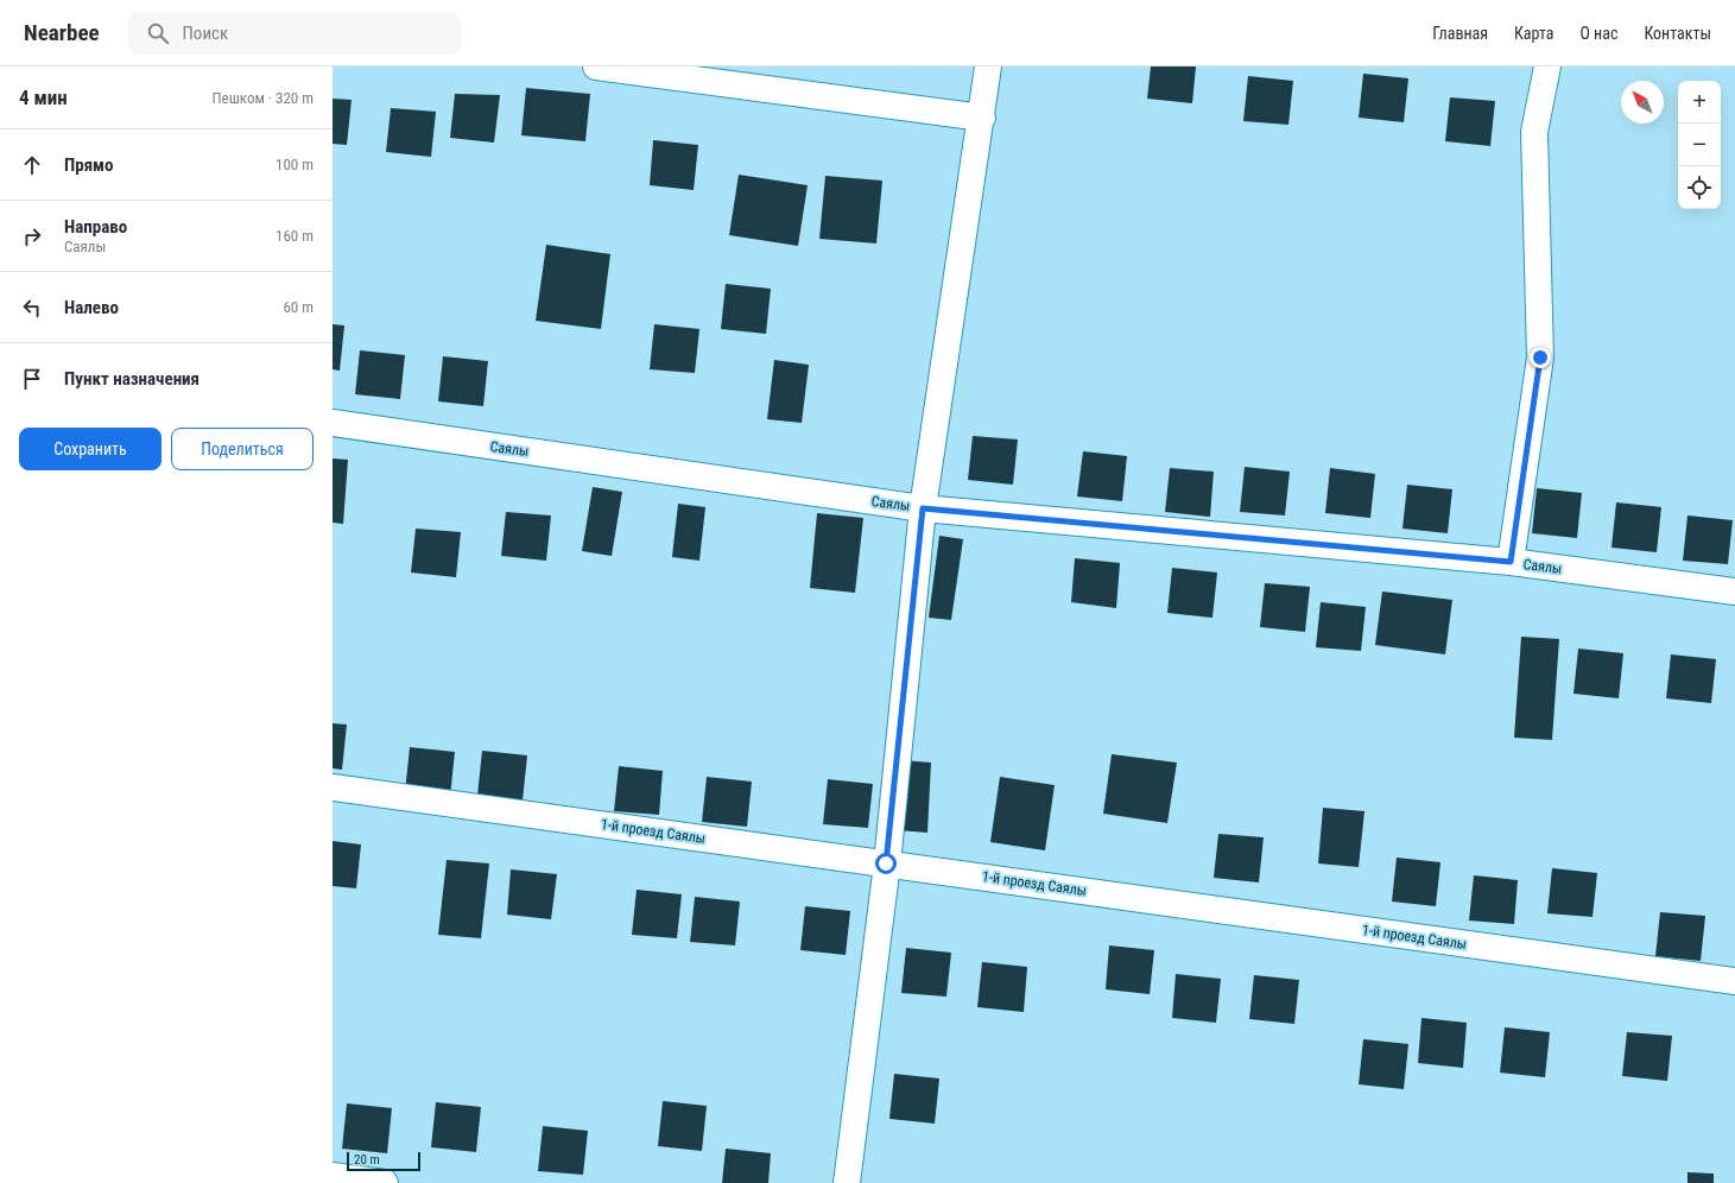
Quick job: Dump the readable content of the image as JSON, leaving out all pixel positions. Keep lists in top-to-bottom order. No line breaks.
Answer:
{"streets":{"street":["Саялы","1-й проезд Саялы"]},"scale_bar":"20 m","north":"top left","page":{"header":"Nearbee","search":"Поиск","nav":["Главная","Карта","О нас","Контакты"],"heading":["4 мин","Пешком · 320 m"],"map_buttons":["+","−"],"list":[["Прямо","100 m"],["Направо","Саялы","160 m"],["Налево","60 m"],"Пункт назначения"],"buttons":["Сохранить","Поделиться"],"scale":"20 m"}}
